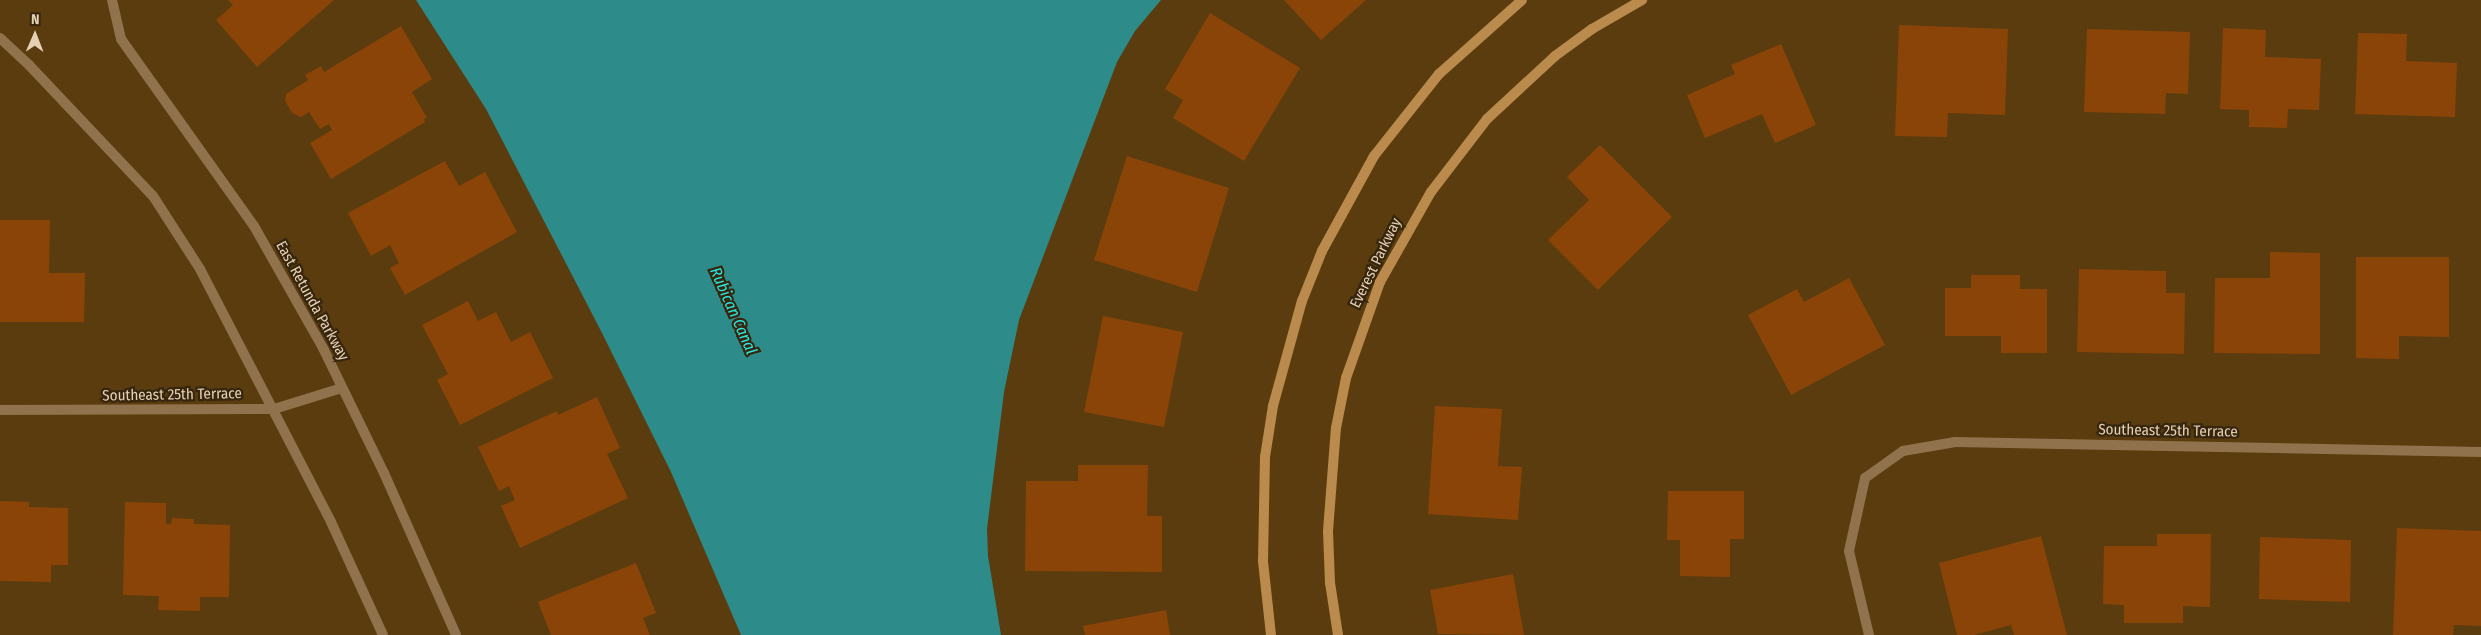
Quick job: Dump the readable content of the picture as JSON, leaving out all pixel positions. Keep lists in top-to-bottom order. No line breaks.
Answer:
{"streets":{"street":["Everest Parkway","East Retunda Parkway","Southeast 25th Terrace"]},"crossings":[["East Retunda Parkway","Southeast 25th Terrace"]],"water":["Rubican Canal"],"north":"top"}
